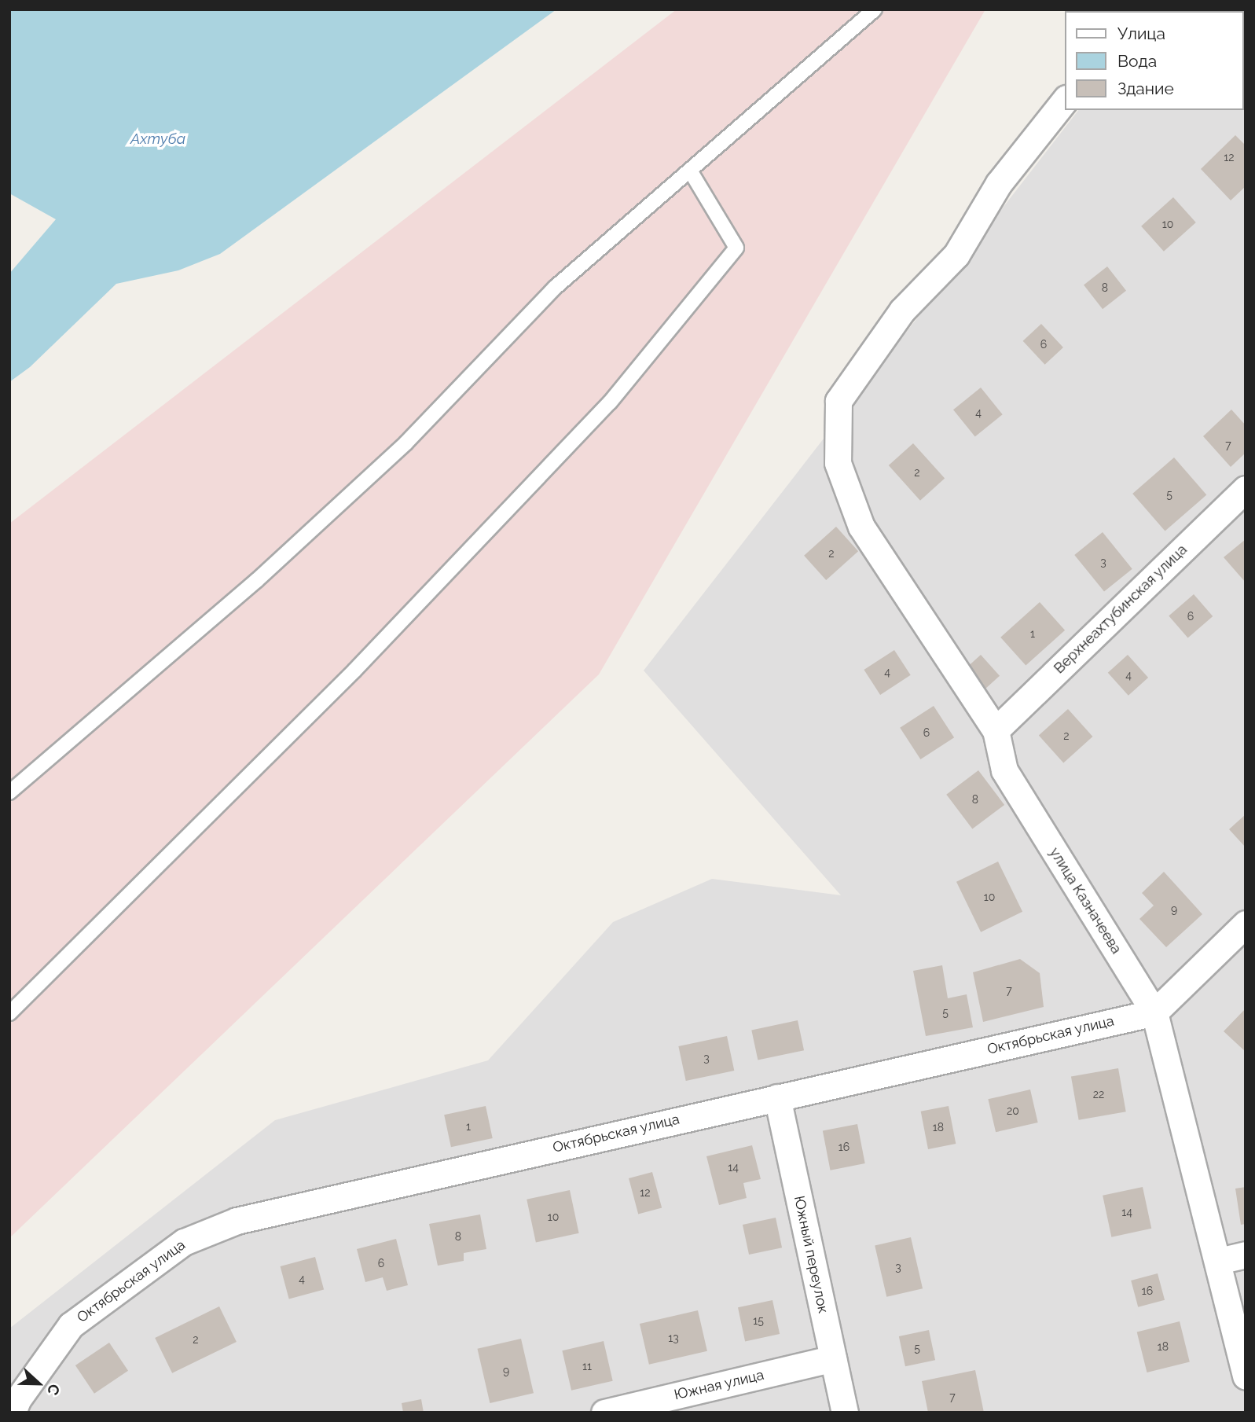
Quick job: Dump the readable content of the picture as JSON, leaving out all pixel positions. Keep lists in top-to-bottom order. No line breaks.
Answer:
{"streets":{"street":["Верхнеахтубинская улица","улица Казначеева","Октябрьская улица","Южный переулок","Южная улица"]},"crossings":[["Верхнеахтубинская улица","улица Казначеева"],["улица Казначеева","Октябрьская улица"],["Октябрьская улица","Южный переулок"],["Южный переулок","Южная улица"]],"water":["Ахтуба"],"house_numbers":["12","10","8","6","4","7","2","5","2","3","6","1","4","4","6","2","8","10","9","7","5","3","22","20","1","18","16","14","12","14","10","8","6","3","4","16","15","13","2","18","5","11","9","7"],"legend":["Улица","Вода","Здание"],"north":"right"}
